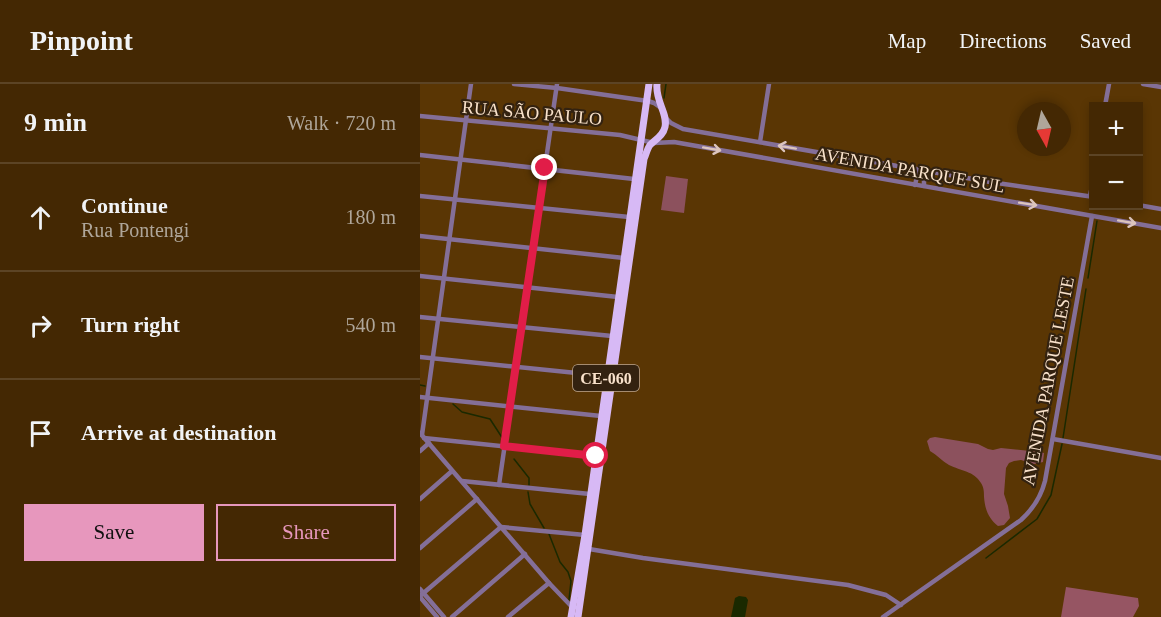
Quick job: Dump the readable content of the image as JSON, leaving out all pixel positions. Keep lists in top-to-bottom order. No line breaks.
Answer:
{"streets":{"highway":["CE-060"],"street":["RUA SÃO PAULO","AVENIDA PARQUE SUL","AVENIDA PARQUE LESTE"]},"crossings":[["RUA SÃO PAULO","AVENIDA PARQUE SUL"],["RUA SÃO PAULO","CE-060"],["AVENIDA PARQUE SUL","CE-060"],["AVENIDA PARQUE SUL","AVENIDA PARQUE LESTE"]],"north":"bottom","page":{"header":"Pinpoint","nav":["Map","Directions","Saved"],"heading":["9 min","Walk · 720 m"],"map_buttons":["+","−"],"list":[["Continue","Rua Pontengi","180 m"],["Turn right","540 m"],"Arrive at destination"],"buttons":["Save","Share"]}}
